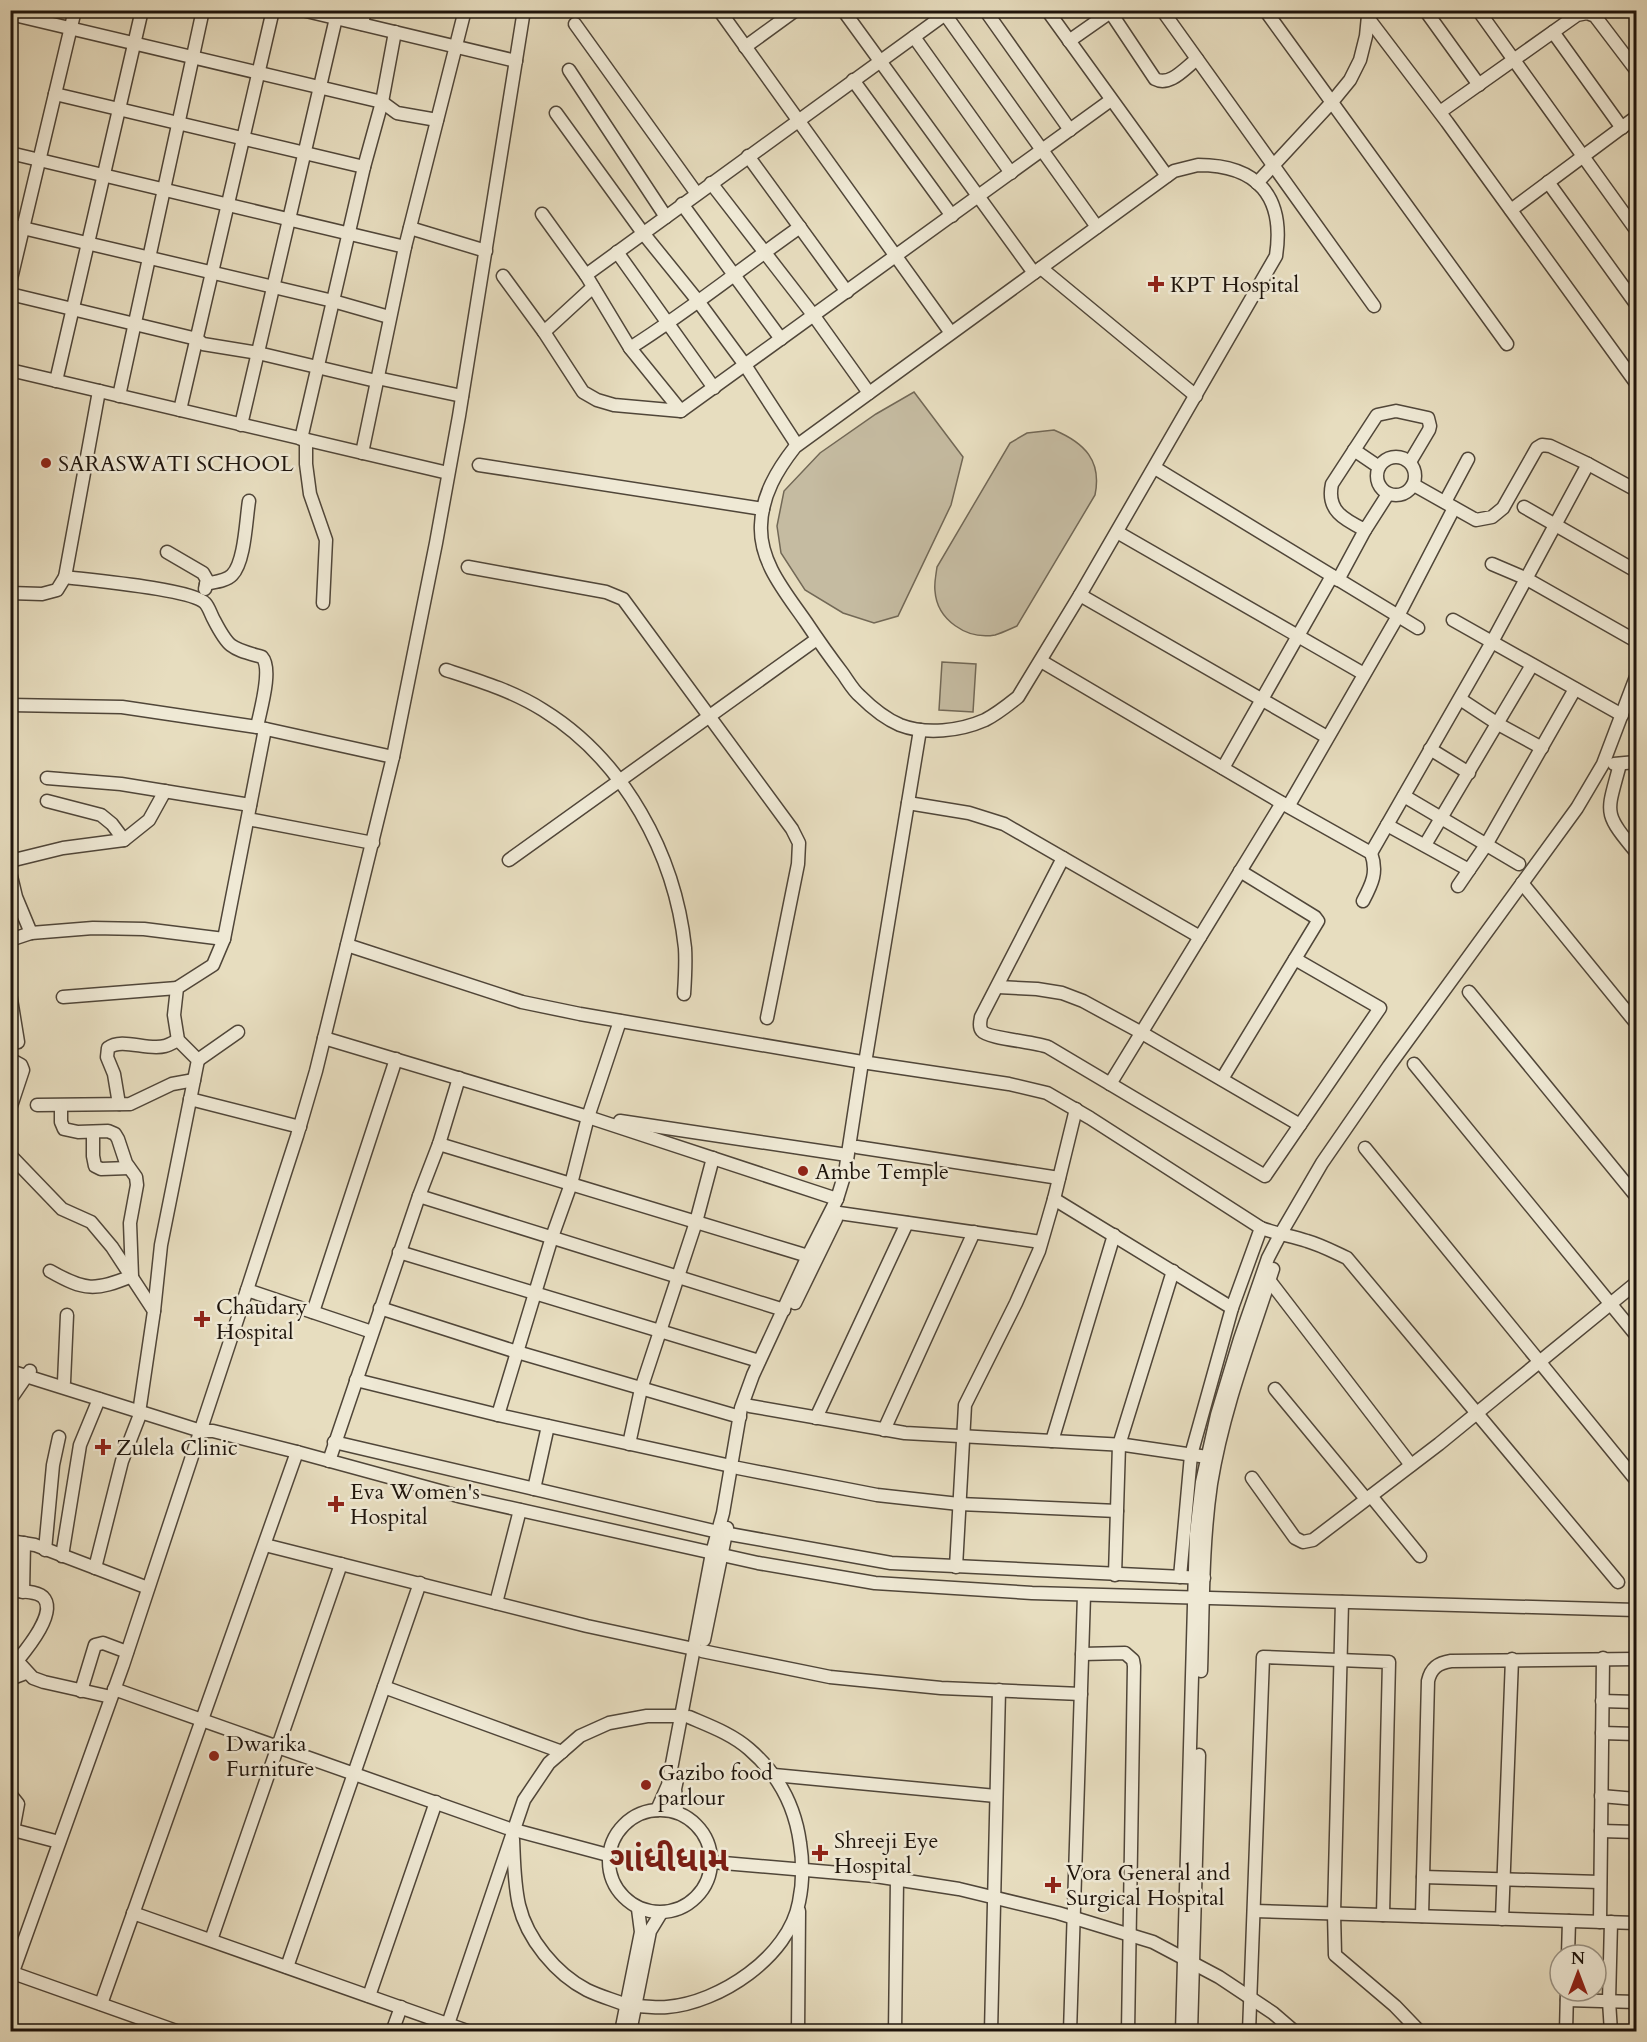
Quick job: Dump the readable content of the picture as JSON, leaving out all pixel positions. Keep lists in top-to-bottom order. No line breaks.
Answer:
{"districts":["ગાંધીધામ"],"places":{"health":["KPT Hospital","Chaudary Hospital","Zulela Clinic","Eva Women's Hospital","Shreeji Eye Hospital","Vora General and Surgical Hospital"],"other":["SARASWATI SCHOOL","Ambe Temple","Dwarika Furniture","Gazibo food parlour"]},"north":"top"}
